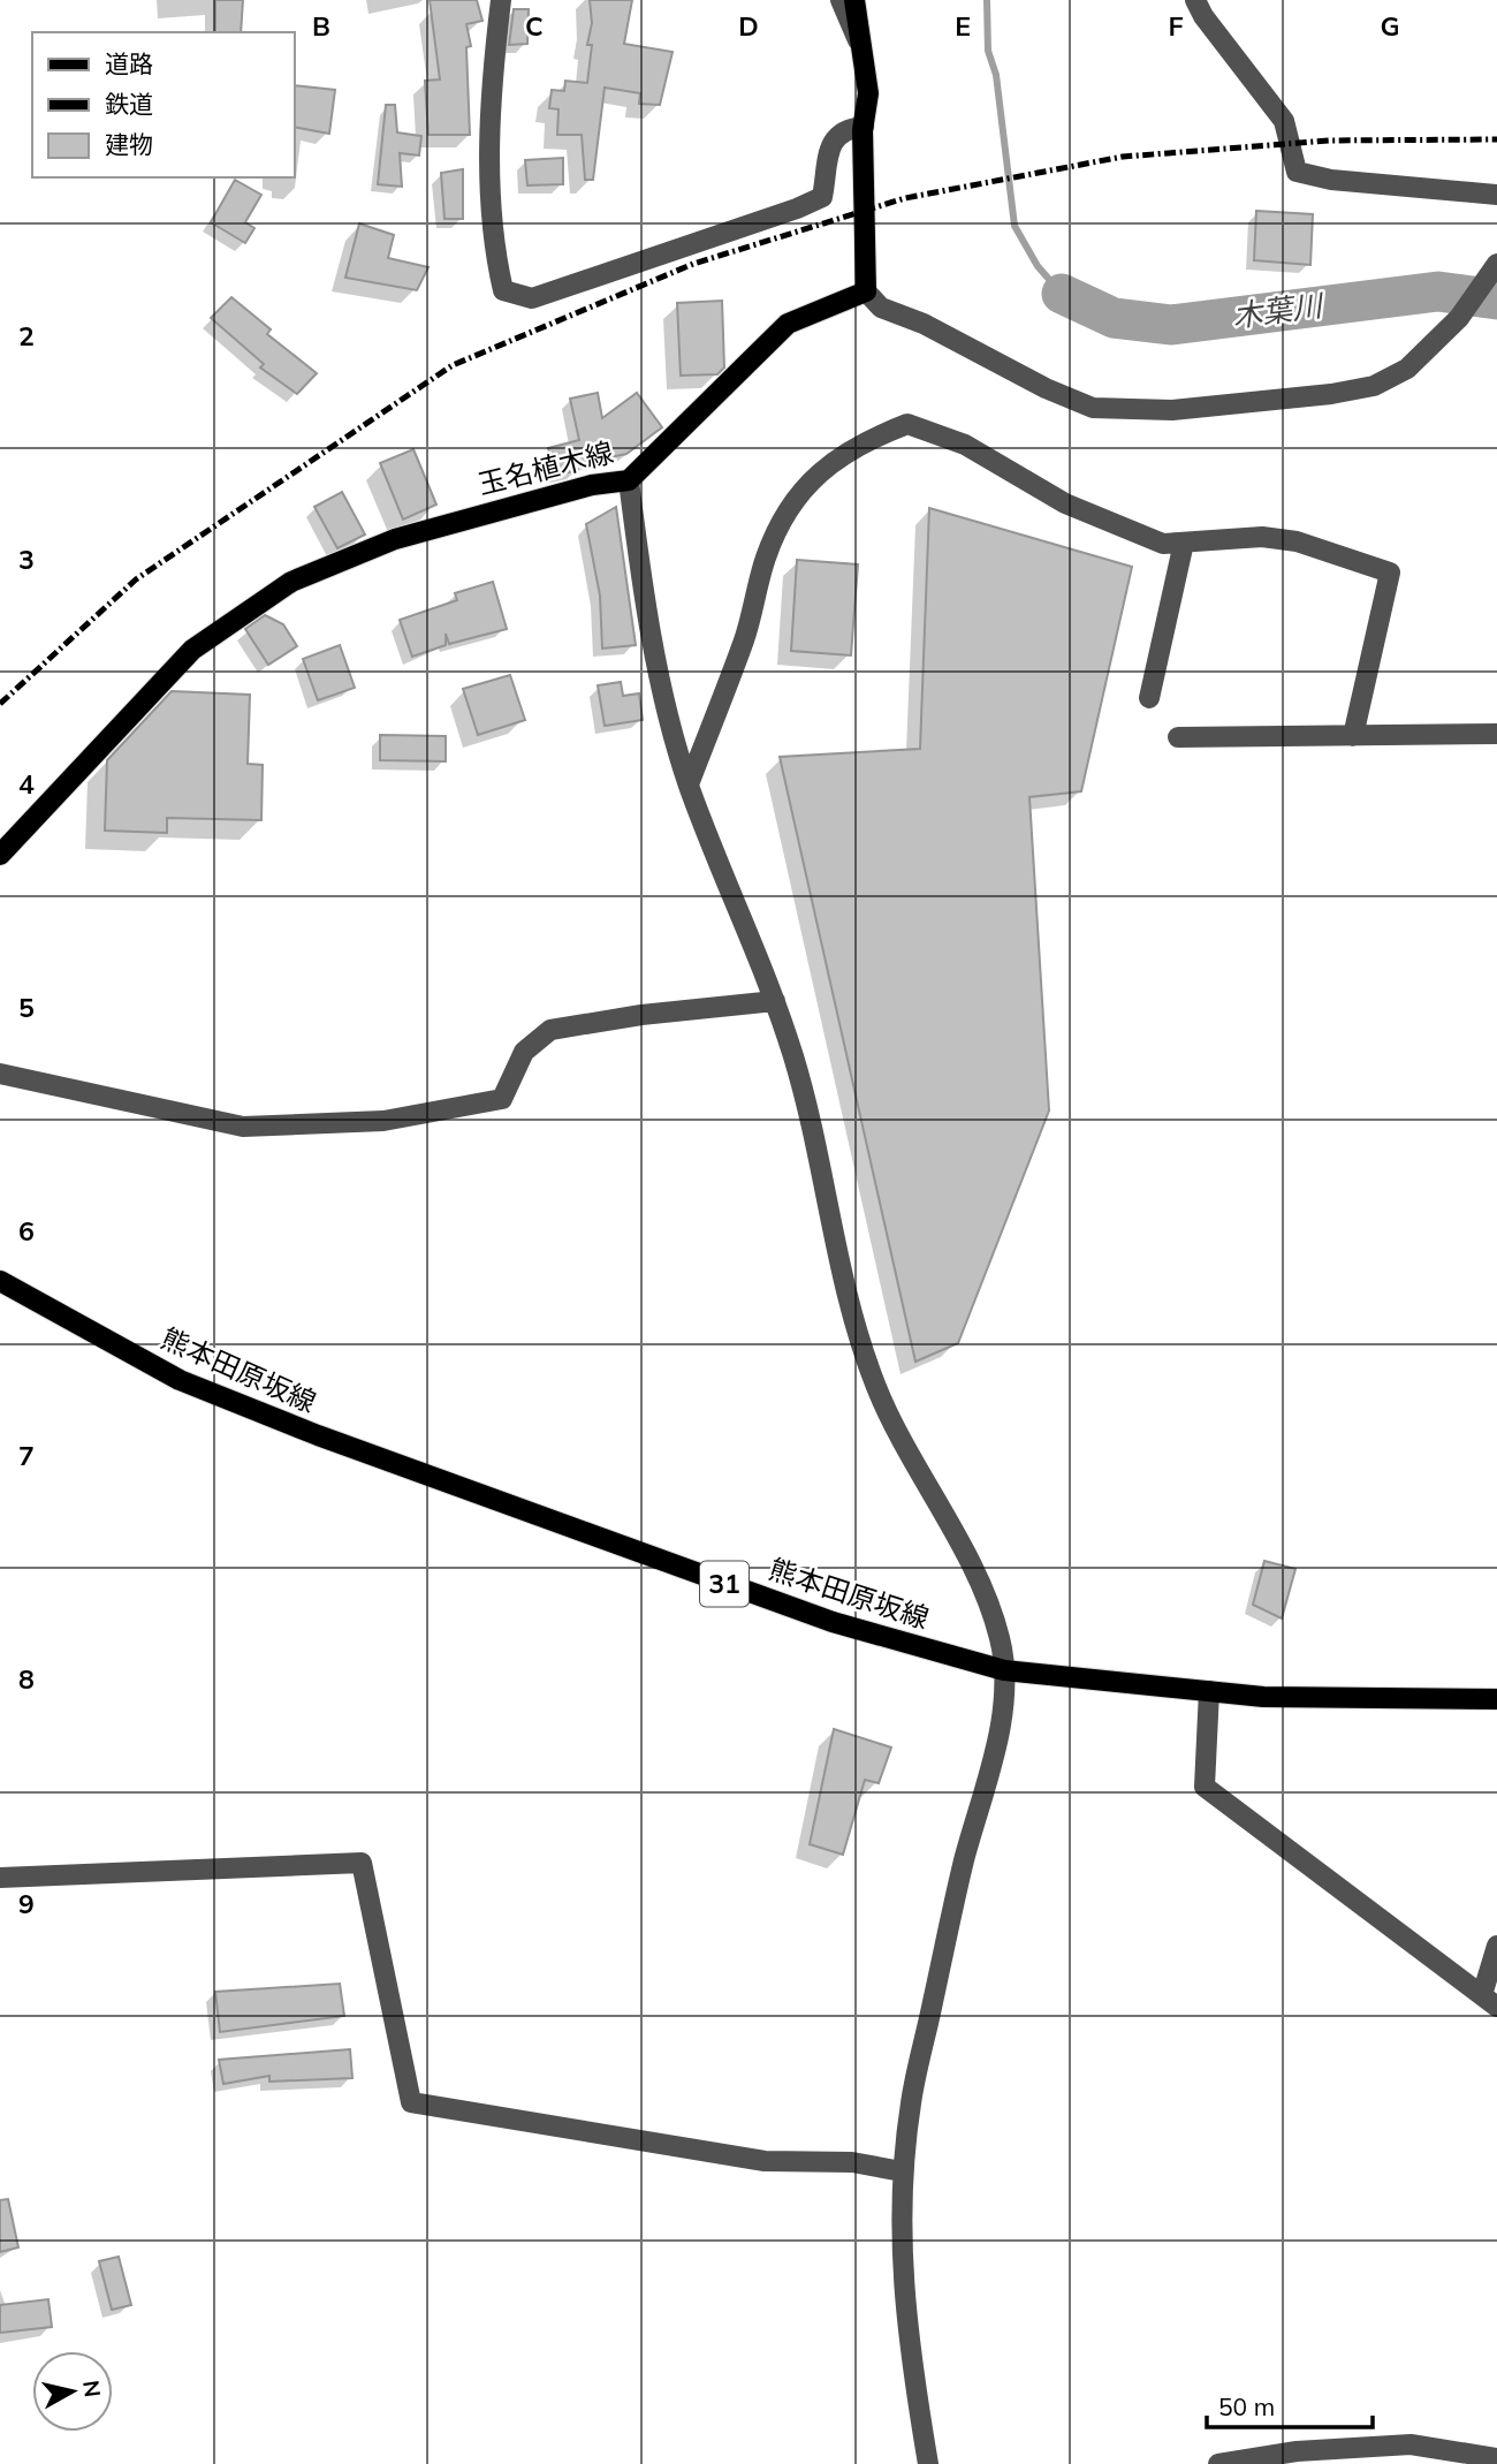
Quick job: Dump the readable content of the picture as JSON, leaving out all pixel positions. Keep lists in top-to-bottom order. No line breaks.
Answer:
{"streets":{"main road":["玉名植木線","熊本田原坂線","31"]},"water":["木葉川"],"legend":["道路","鉄道","建物"],"scale_bar":"50 m","north":"right","grid":{"columns":["B","C","D","E","F","G"],"rows":["2","3","4","5","6","7","8","9"]}}
